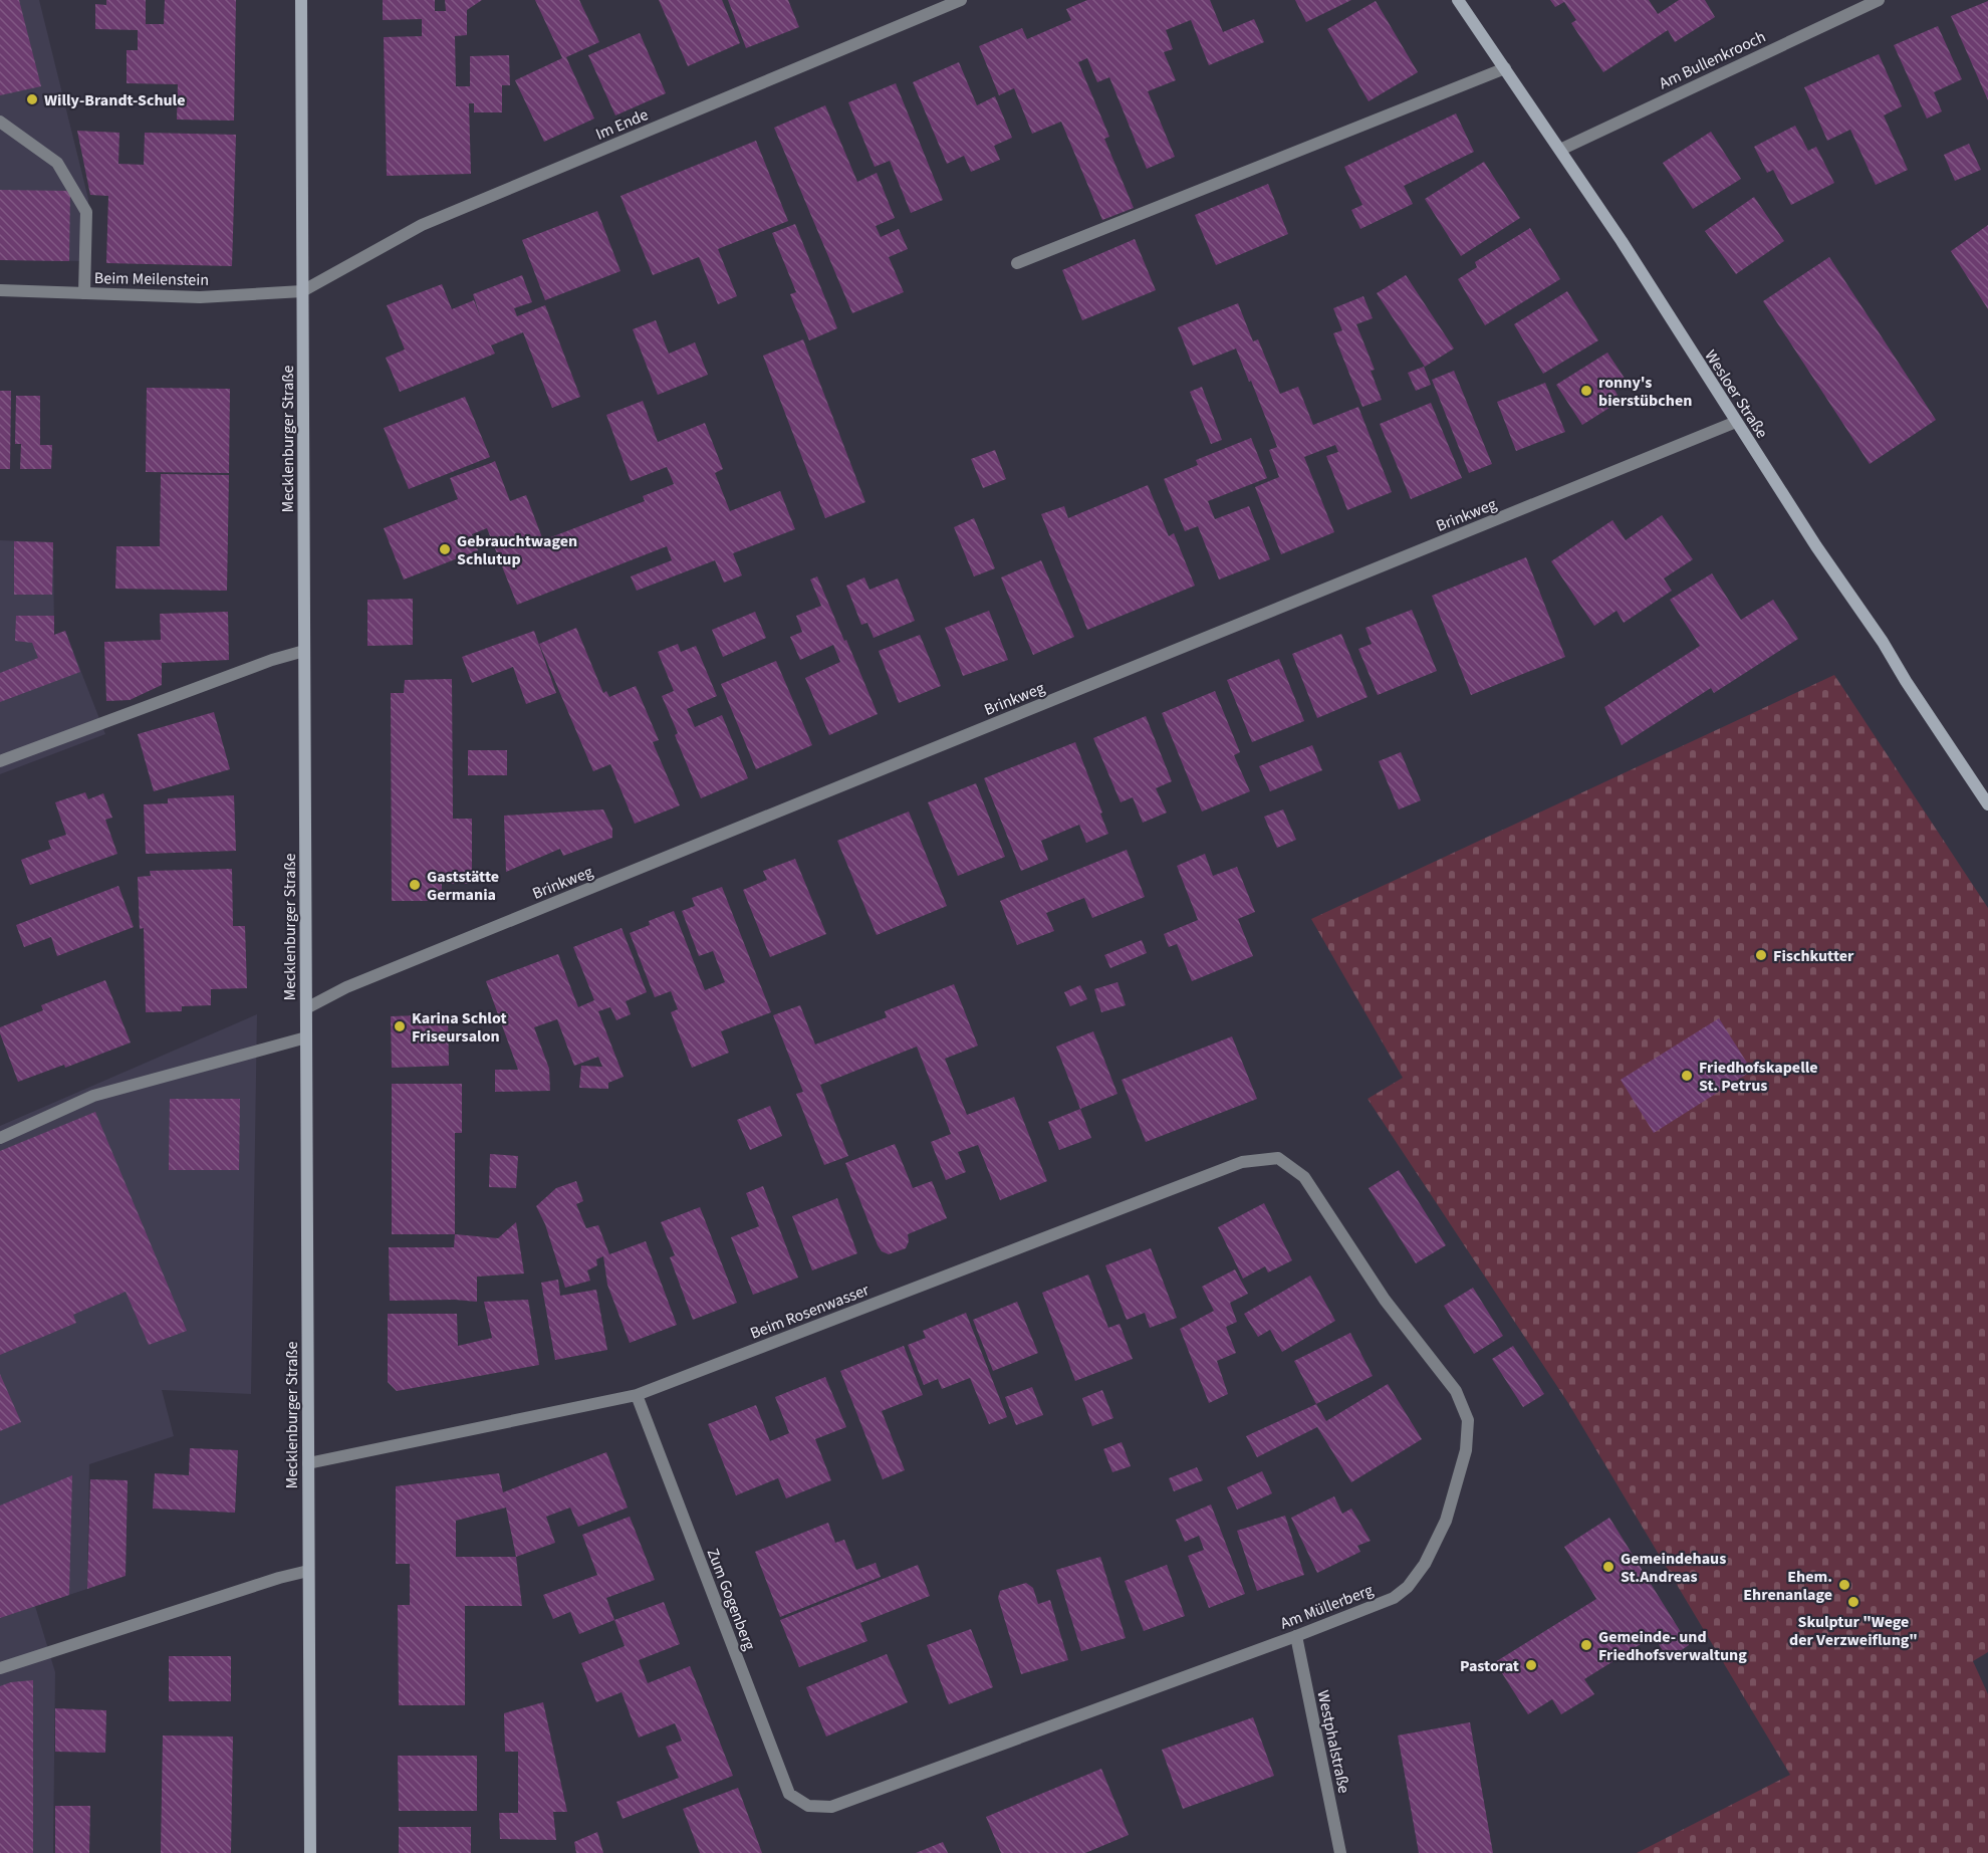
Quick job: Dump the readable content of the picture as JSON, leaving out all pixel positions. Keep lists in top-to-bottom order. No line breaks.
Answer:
{"streets":{"street":["Am Bullenkrooch","Im Ende","Beim Meilenstein","Wesloer Straße","Mecklenburger Straße","Brinkweg","Beim Rosenwasser","Zum Gogenberg","Am Müllerberg","Westphalstraße"]},"crossings":[["Am Bullenkrooch","Wesloer Straße"],["Im Ende","Beim Meilenstein"],["Im Ende","Mecklenburger Straße"],["Beim Meilenstein","Mecklenburger Straße"],["Wesloer Straße","Brinkweg"],["Mecklenburger Straße","Brinkweg"],["Mecklenburger Straße","Beim Rosenwasser"],["Beim Rosenwasser","Zum Gogenberg"],["Beim Rosenwasser","Am Müllerberg"],["Zum Gogenberg","Am Müllerberg"],["Am Müllerberg","Westphalstraße"]],"places":["Willy-Brandt-Schule","ronny's bierstübchen","Gebrauchtwagen Schlutup","Gaststätte Germania","Fischkutter","Karina Schlot Friseursalon","Friedhofskapelle St. Petrus","Gemeindehaus St.Andreas","Ehem. Ehrenanlage","Skulptur \"Wege der Verzweiflung\"","Gemeinde- und Friedhofsverwaltung","Pastorat"]}
